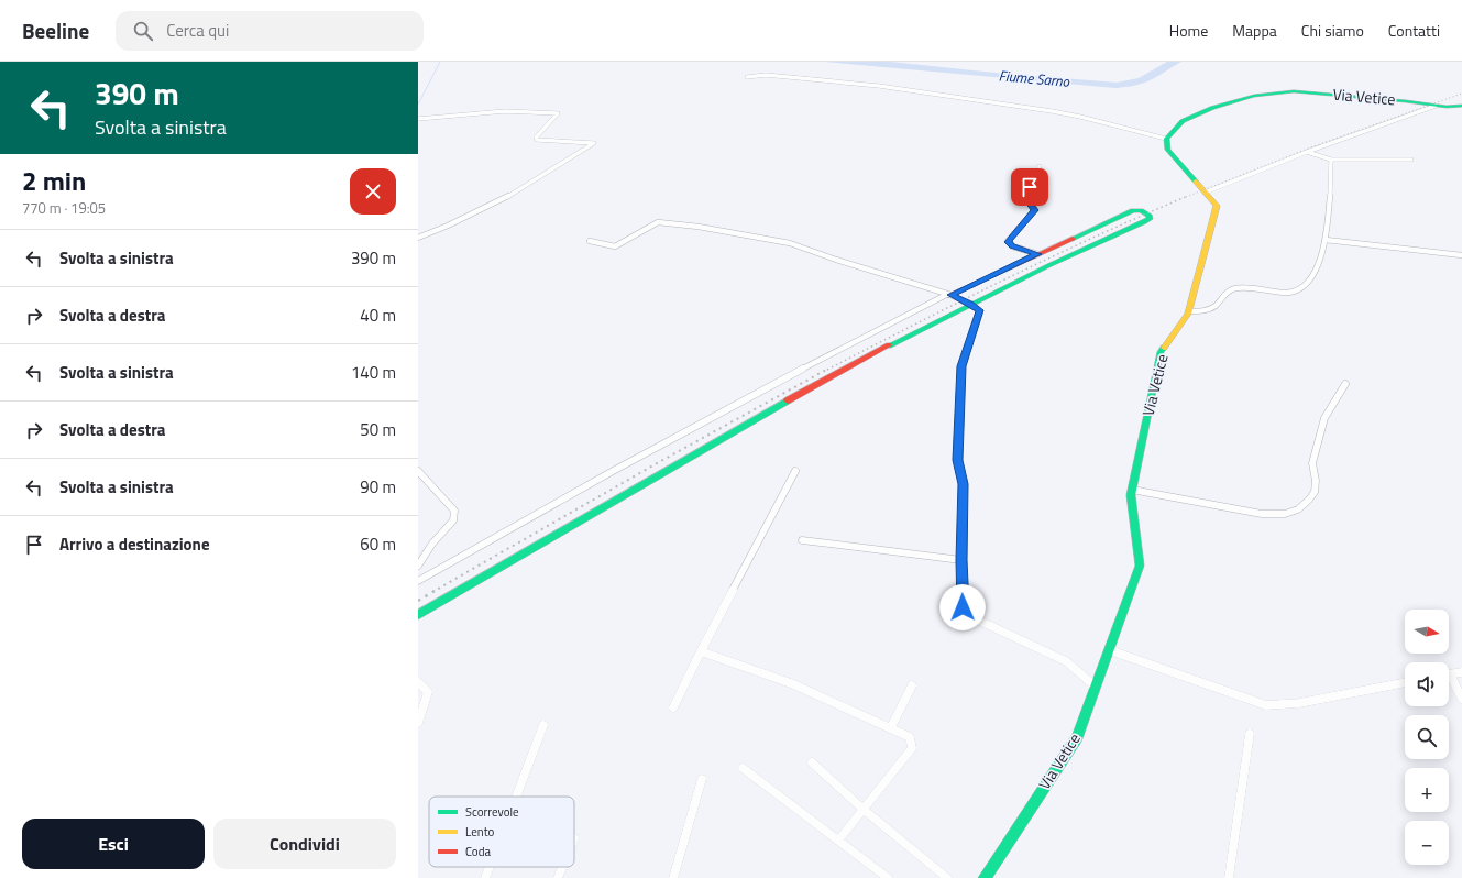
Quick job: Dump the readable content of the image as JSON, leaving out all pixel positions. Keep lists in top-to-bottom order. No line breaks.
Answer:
{"streets":{"street":["Via Vetice"]},"water":["Fiume Sarno"],"legend":["Scorrevole","Lento","Coda"],"north":"right","page":{"header":"Beeline","search":"Cerca qui","nav":["Home","Mappa","Chi siamo","Contatti"],"turn":["390 m","Svolta a sinistra"],"heading":["2 min","770 m · 19:05"],"list":[{"name":"Svolta a sinistra","value":"390 m"},{"name":"Svolta a destra","value":"40 m"},{"name":"Svolta a sinistra","value":"140 m"},{"name":"Svolta a destra","value":"50 m"},{"name":"Svolta a sinistra","value":"90 m"},{"name":"Arrivo a destinazione","value":"60 m"}],"map_buttons":["+","−"],"buttons":["Esci","Condividi"]}}
